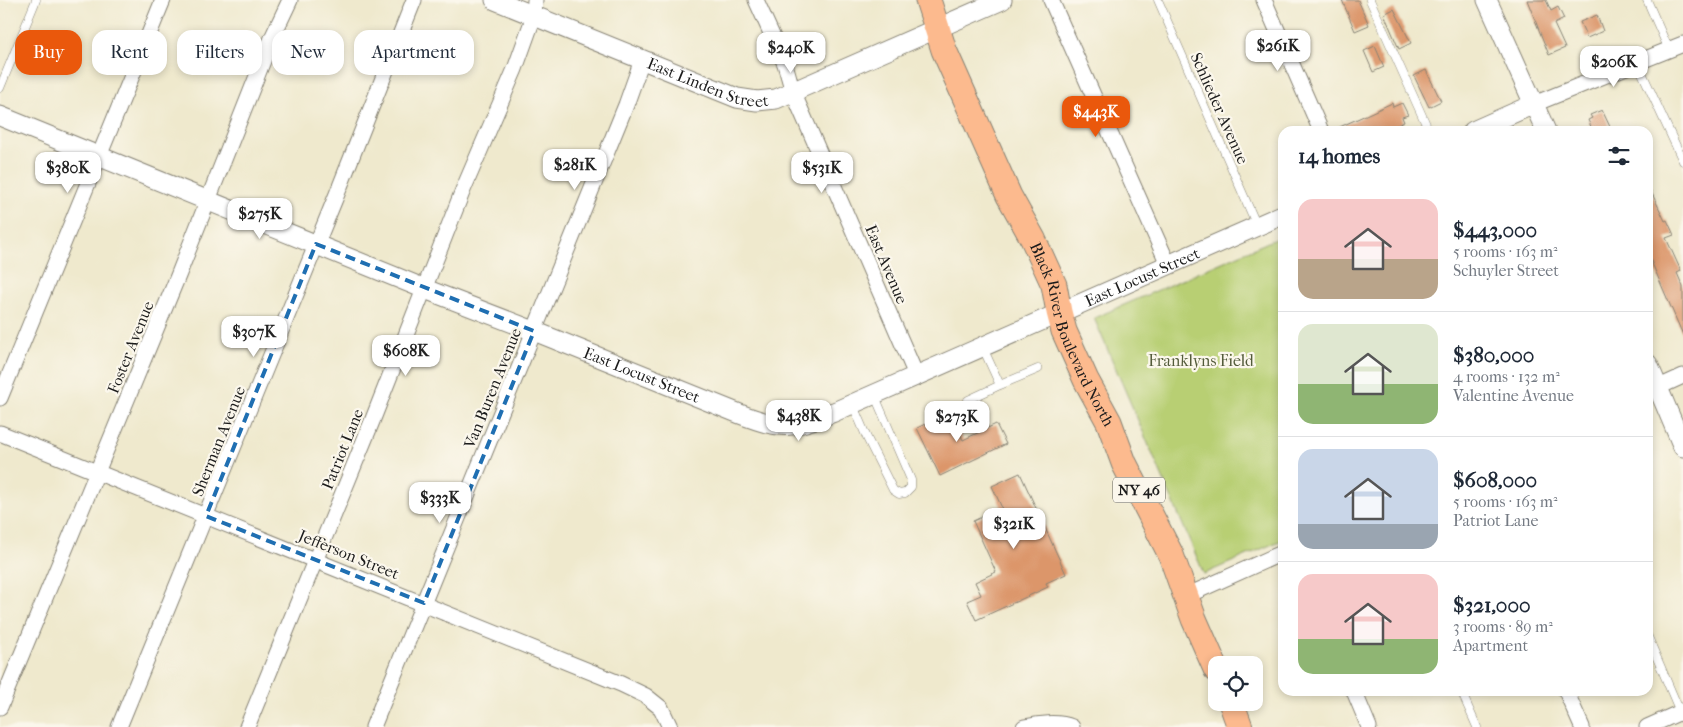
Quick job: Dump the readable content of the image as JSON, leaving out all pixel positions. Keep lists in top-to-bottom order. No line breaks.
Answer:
{"streets":{"main road":["Black River Boulevard North","NY 46"],"street":["East Linden Street","East Avenue","East Locust Street","Foster Avenue","Van Buren Avenue","Sherman Avenue","Patriot Lane","Jefferson Street"],"lane":["Schlieder Avenue"]},"crossings":[["East Linden Street","East Avenue"],["East Linden Street","Black River Boulevard North"],["East Linden Street","Van Buren Avenue"],["East Linden Street","Patriot Lane"],["Schlieder Avenue","East Locust Street"],["East Avenue","East Locust Street"],["East Locust Street","Black River Boulevard North"],["East Locust Street","Foster Avenue"],["East Locust Street","Van Buren Avenue"],["East Locust Street","Sherman Avenue"],["East Locust Street","Patriot Lane"],["Foster Avenue","Jefferson Street"],["Van Buren Avenue","Jefferson Street"],["Sherman Avenue","Jefferson Street"],["Patriot Lane","Jefferson Street"]],"parks":["Franklyns Field"],"page":{"price":["$261K","$240K","$206K","$443K","$281K","$380K","$531K","$275K","$307K","$608K","$438K","$273K","$333K","$321K"],"chip":["Buy","Rent","Filters","New","Apartment"],"heading":"14 homes","list":[{"name":"$443,000","note":"5 rooms · 163 m² · Schuyler Street"},{"name":"$380,000","note":"4 rooms · 132 m² · Valentine Avenue"},{"name":"$608,000","note":"5 rooms · 163 m² · Patriot Lane"},{"name":"$321,000","note":"3 rooms · 89 m² · Apartment"}]}}
